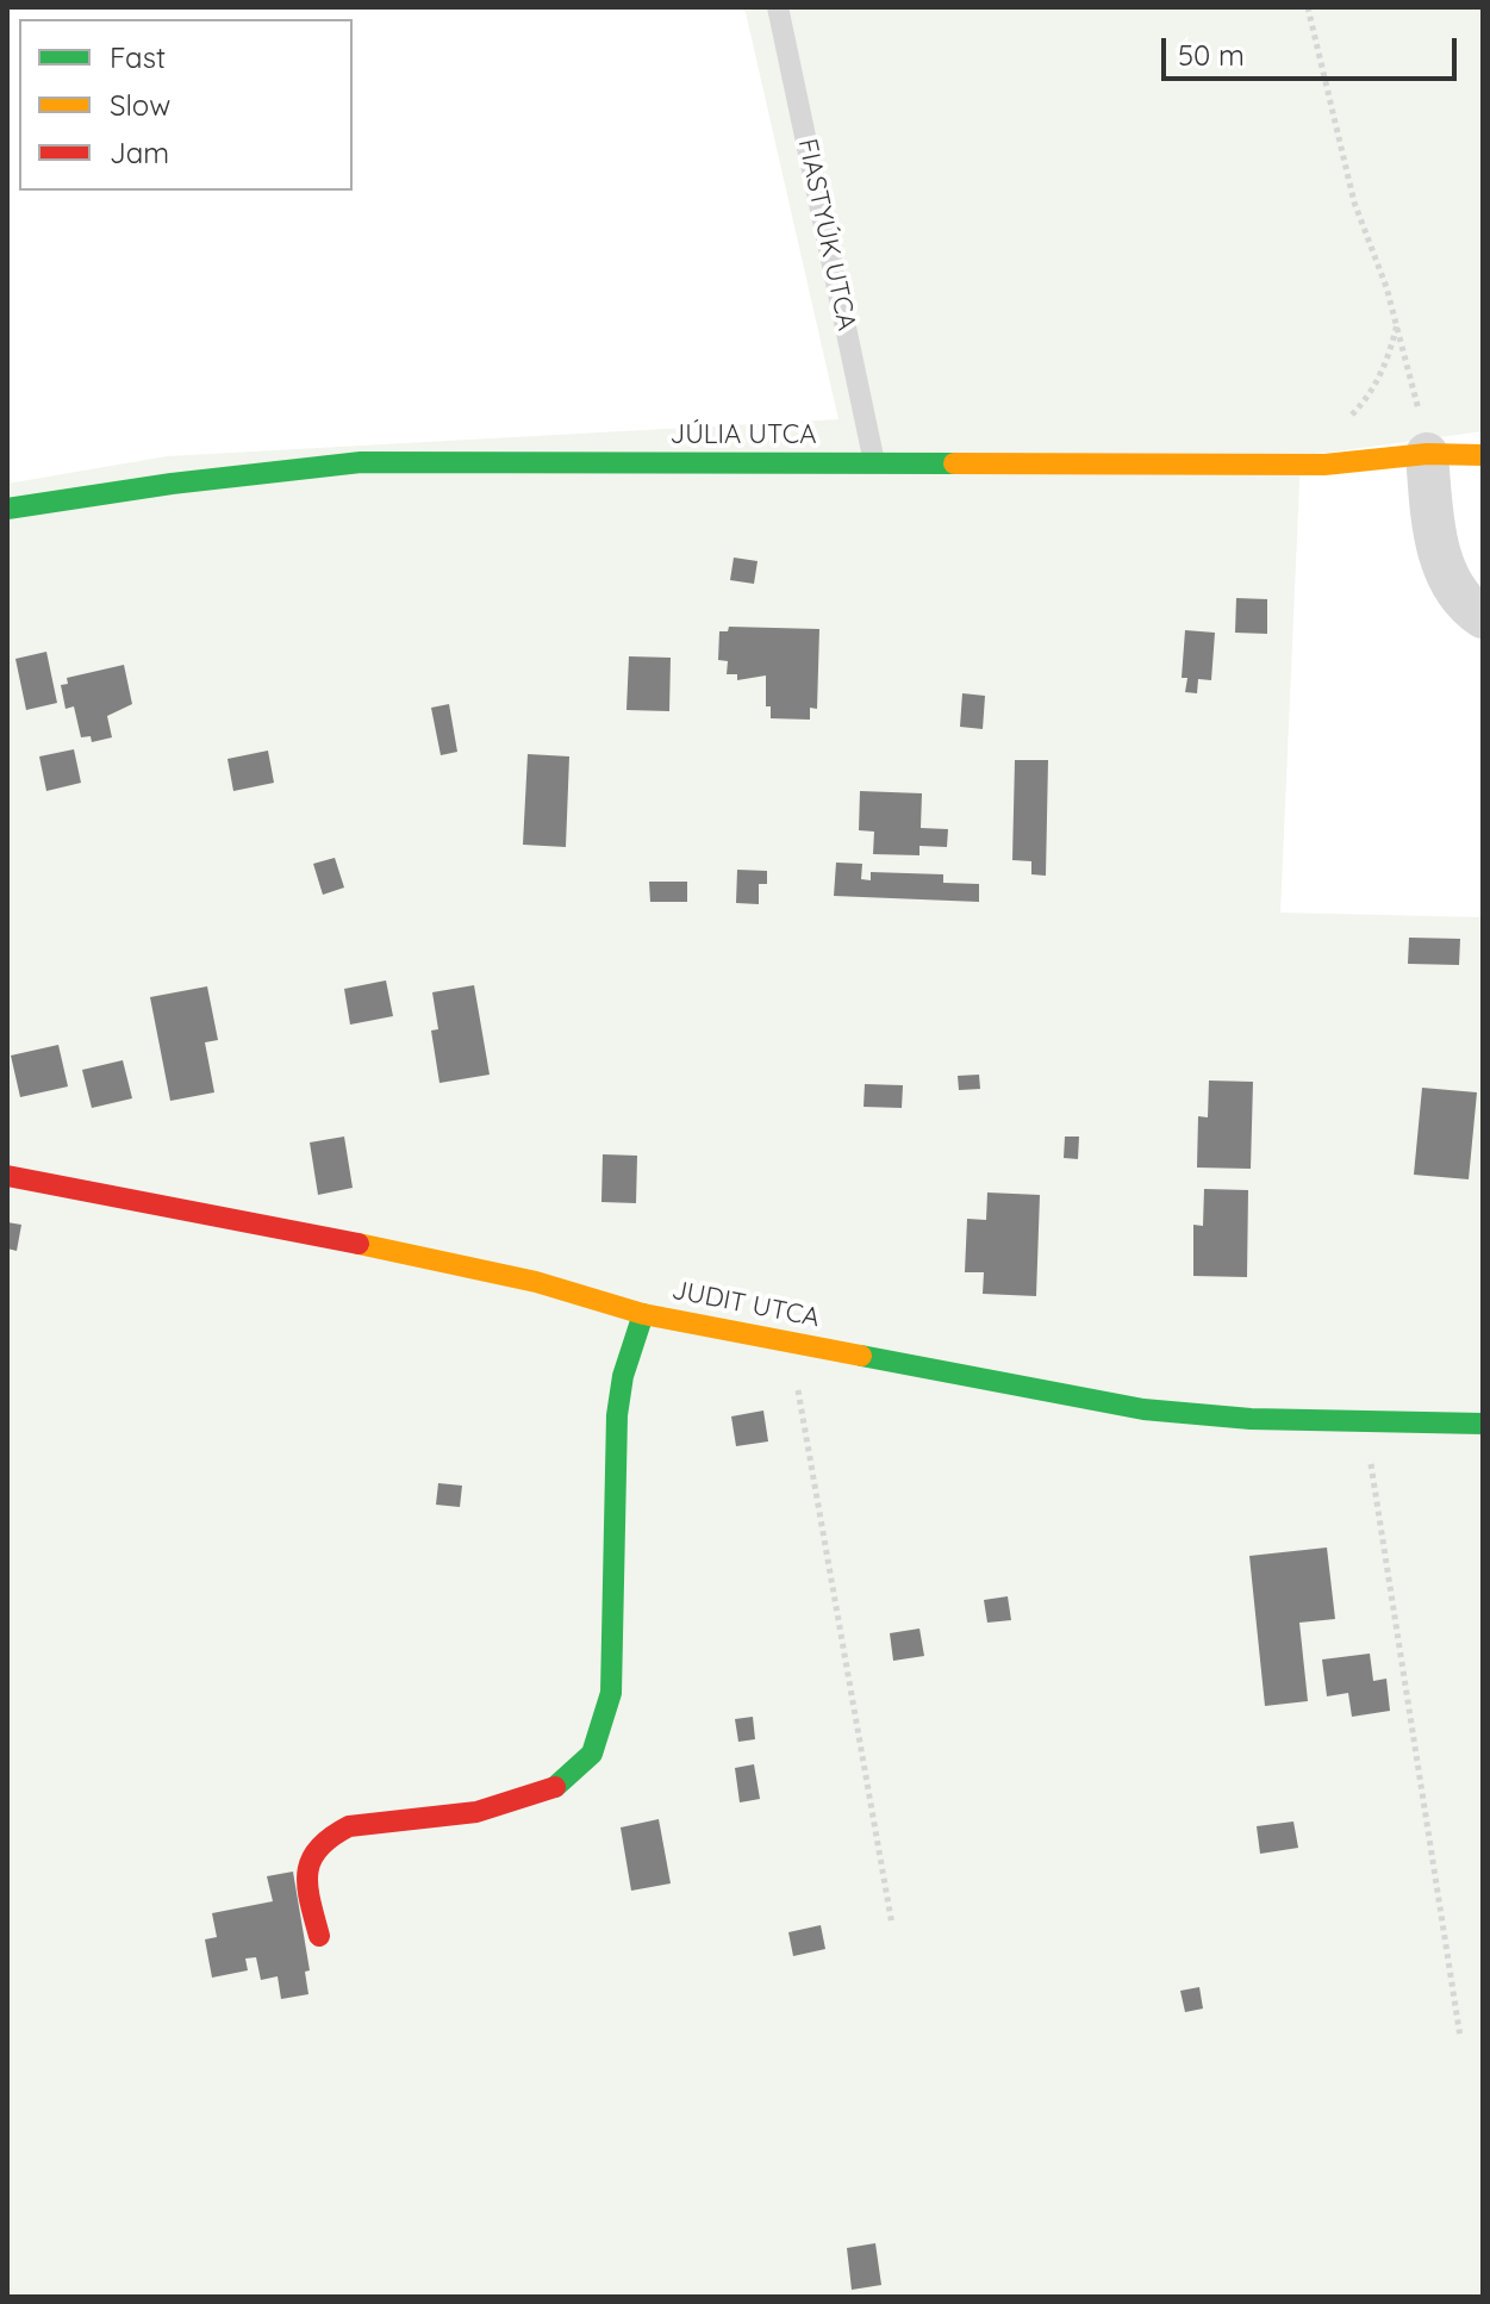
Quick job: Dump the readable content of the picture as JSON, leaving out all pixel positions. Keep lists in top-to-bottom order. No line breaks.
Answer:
{"streets":{"street":["JÚLIA UTCA","JUDIT UTCA"],"lane":["FIASTYÚK UTCA"]},"crossings":[["FIASTYÚK UTCA","JÚLIA UTCA"]],"legend":["Fast","Slow","Jam"],"scale_bar":"50 m"}
